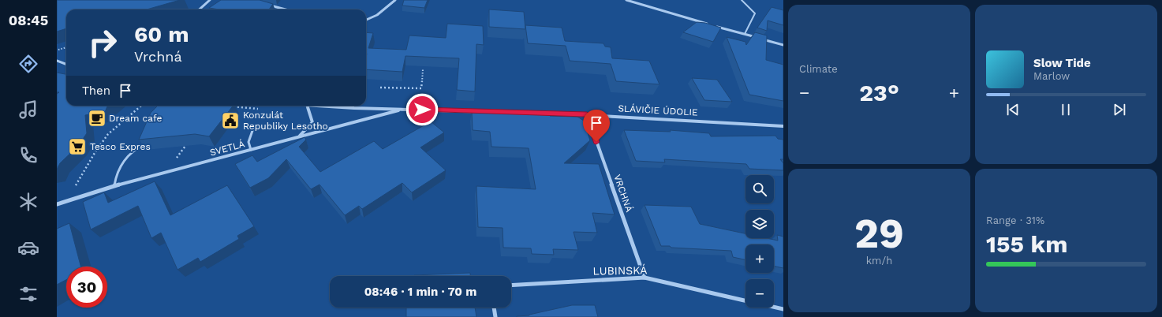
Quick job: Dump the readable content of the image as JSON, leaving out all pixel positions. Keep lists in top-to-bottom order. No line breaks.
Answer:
{"streets":{"street":["SLÁVIČIE ÚDOLIE","SVETLÁ","VRCHNÁ","LUBINSKÁ"]},"crossings":[["SLÁVIČIE ÚDOLIE","SVETLÁ"],["SLÁVIČIE ÚDOLIE","VRCHNÁ"],["VRCHNÁ","LUBINSKÁ"]],"places":{"cafe":["Dream cafe"],"public building":["Konzulát Republiky Lesotho"],"supermarket":["Tesco Expres"]},"page":{"tabs":"08:45","tile":["Climate",["29","km/h"],["Range · 31%","155 km"]],"turn":["60 m","Vrchná"],"song":["Slow Tide","Marlow"],"then":"Then","heat":["−","23°","+"],"map_buttons":["+","−"],"limit":"30","trip":"08:46 · 1 min · 70 m"}}
